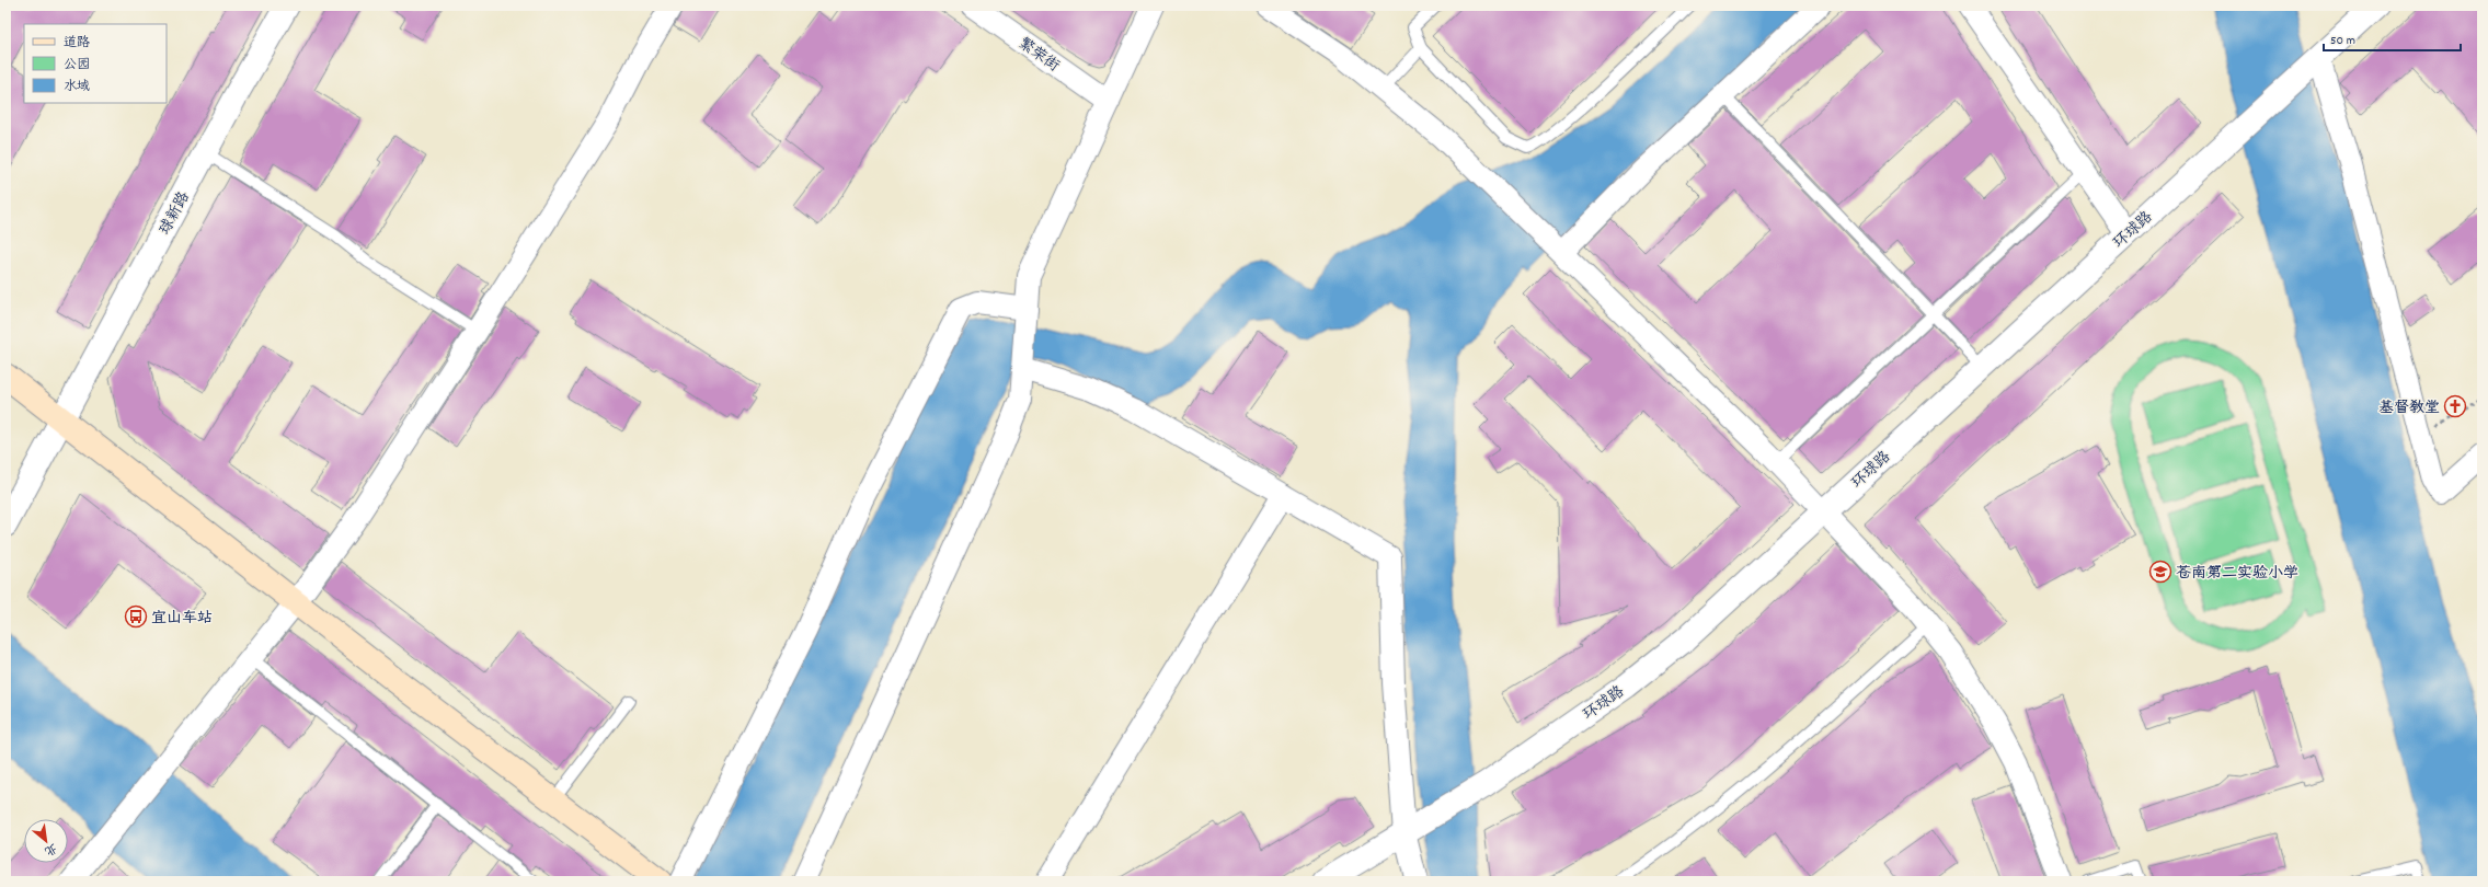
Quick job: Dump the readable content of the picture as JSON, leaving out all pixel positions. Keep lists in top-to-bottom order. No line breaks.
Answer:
{"streets":{"street":["繁荣街","球新路","环球路"]},"places":{"church":["基督教堂"],"school or university":["苍南第二实验小学"],"bus stop":["宜山车站"]},"legend":["道路","公园","水域"],"scale_bar":"50 m","north":"bottom right"}
